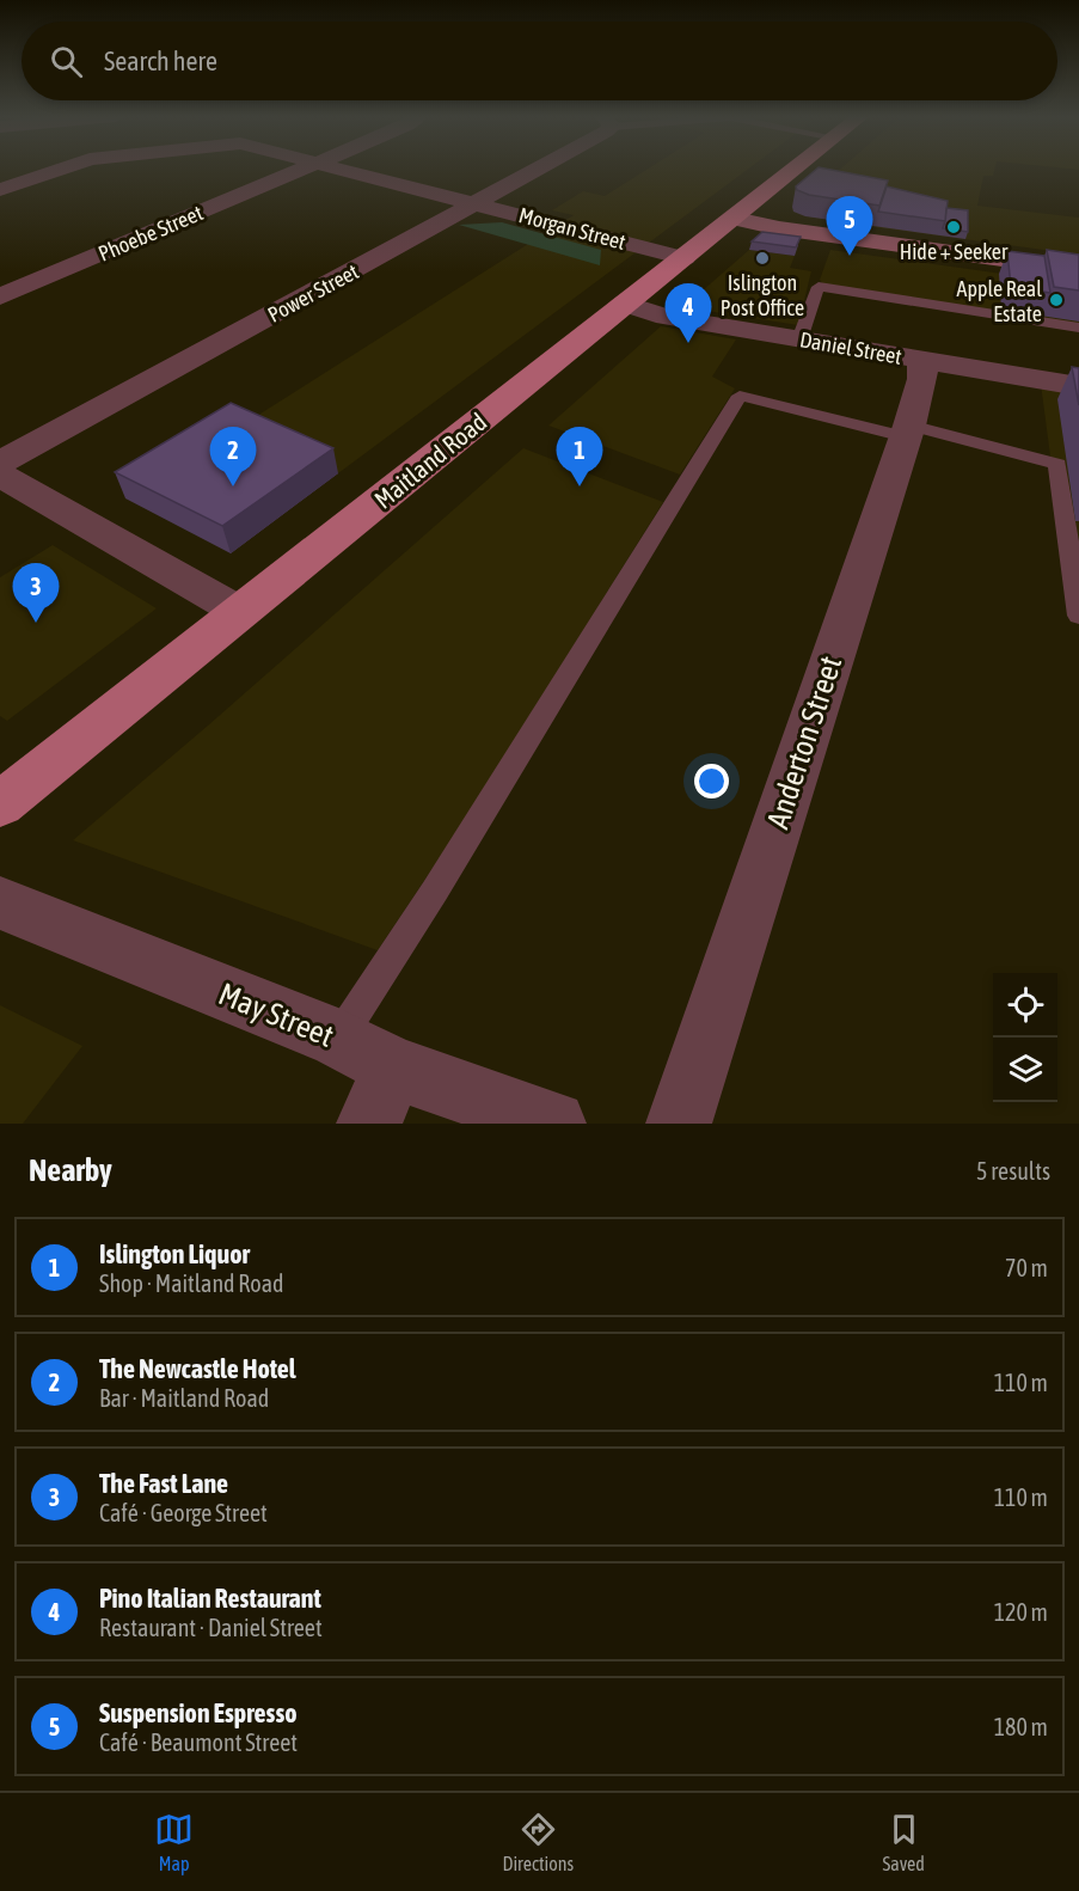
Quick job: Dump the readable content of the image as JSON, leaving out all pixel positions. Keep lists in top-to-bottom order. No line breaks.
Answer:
{"streets":{"main road":["Maitland Road"],"street":["Morgan Street","Phoebe Street","Power Street","Daniel Street","Anderton Street","May Street"]},"crossings":[["Morgan Street","Power Street"],["Morgan Street","Maitland Road"],["Daniel Street","Maitland Road"],["Daniel Street","Anderton Street"]],"places":["Hide + Seeker","Islington Post Office","Apple Real Estate"],"page":{"search":"Search here","pins":["5","4","1","2","3"],"heading":["Nearby","5 results"],"list":[{"mark":"1","name":"Islington Liquor","note":"Shop · Maitland Road","value":"70 m"},{"mark":"2","name":"The Newcastle Hotel","note":"Bar · Maitland Road","value":"110 m"},{"mark":"3","name":"The Fast Lane","note":"Café · George Street","value":"110 m"},{"mark":"4","name":"Pino Italian Restaurant","note":"Restaurant · Daniel Street","value":"120 m"},{"mark":"5","name":"Suspension Espresso","note":"Café · Beaumont Street","value":"180 m"}],"nav":["Map","Directions","Saved"]}}
